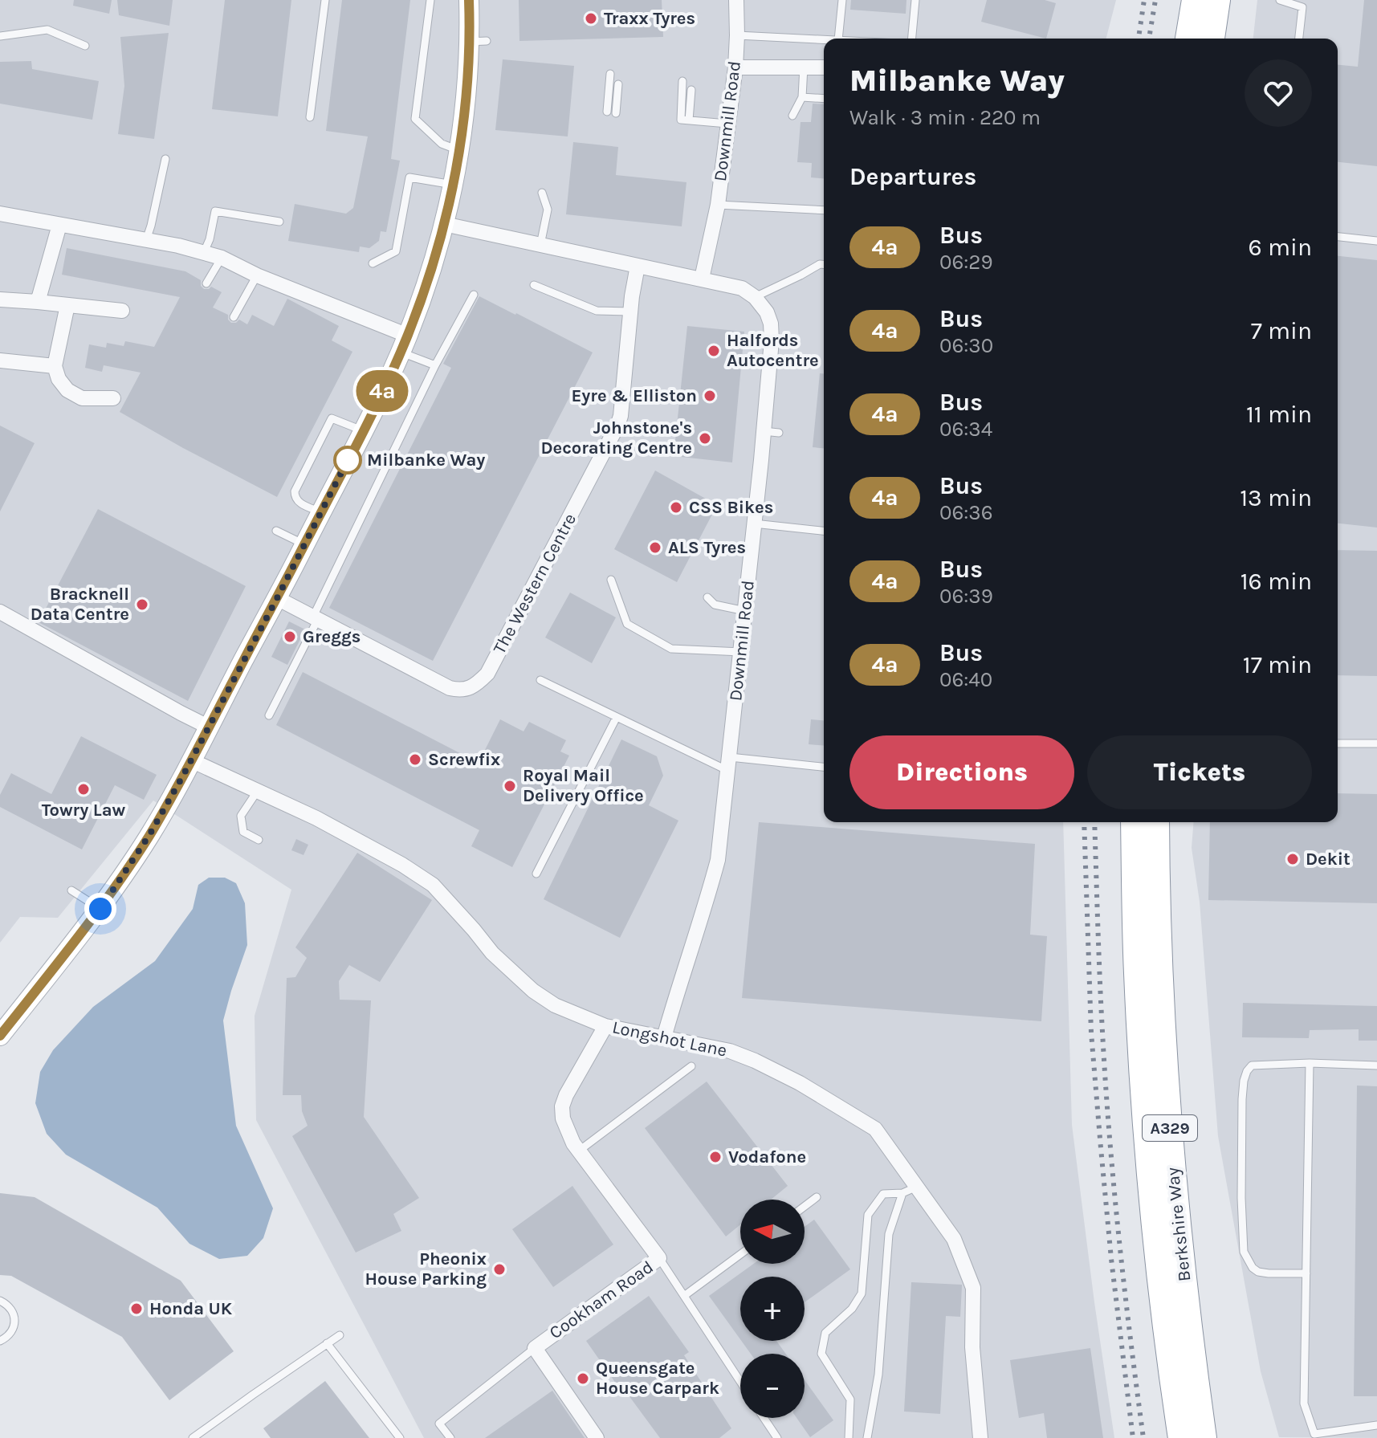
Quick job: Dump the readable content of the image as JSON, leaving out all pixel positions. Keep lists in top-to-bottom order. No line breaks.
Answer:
{"streets":{"highway":["A329","Berkshire Way"],"street":["Downmill Road","The Western Centre","Longshot Lane","Cookham Road"]},"crossings":[["Downmill Road","Longshot Lane"],["Longshot Lane","Cookham Road"]],"places":["Traxx Tyres","Halfords Autocentre","Eyre & Elliston","Johnstone's Decorating Centre","Milbanke Way","CSS Bikes","ALS Tyres","Bracknell Data Centre","Greggs","Screwfix","Royal Mail Delivery Office","Towry Law","Dekit","Vodafone","Pheonix House Parking","Honda UK","Queensgate House Carpark"],"lines":["bus line 4a"],"north":"left","page":{"on_map":"4a","heading":[["Milbanke Way","Walk · 3 min · 220 m"],"Departures"],"list":[{"mark":"4a","name":"Bus","note":"06:29","value":"6 min"},{"mark":"4a","name":"Bus","note":"06:30","value":"7 min"},{"mark":"4a","name":"Bus","note":"06:34","value":"11 min"},{"mark":"4a","name":"Bus","note":"06:36","value":"13 min"},{"mark":"4a","name":"Bus","note":"06:39","value":"16 min"},{"mark":"4a","name":"Bus","note":"06:40","value":"17 min"}],"buttons":["Directions","Tickets"],"map_buttons":["+","−"]}}
